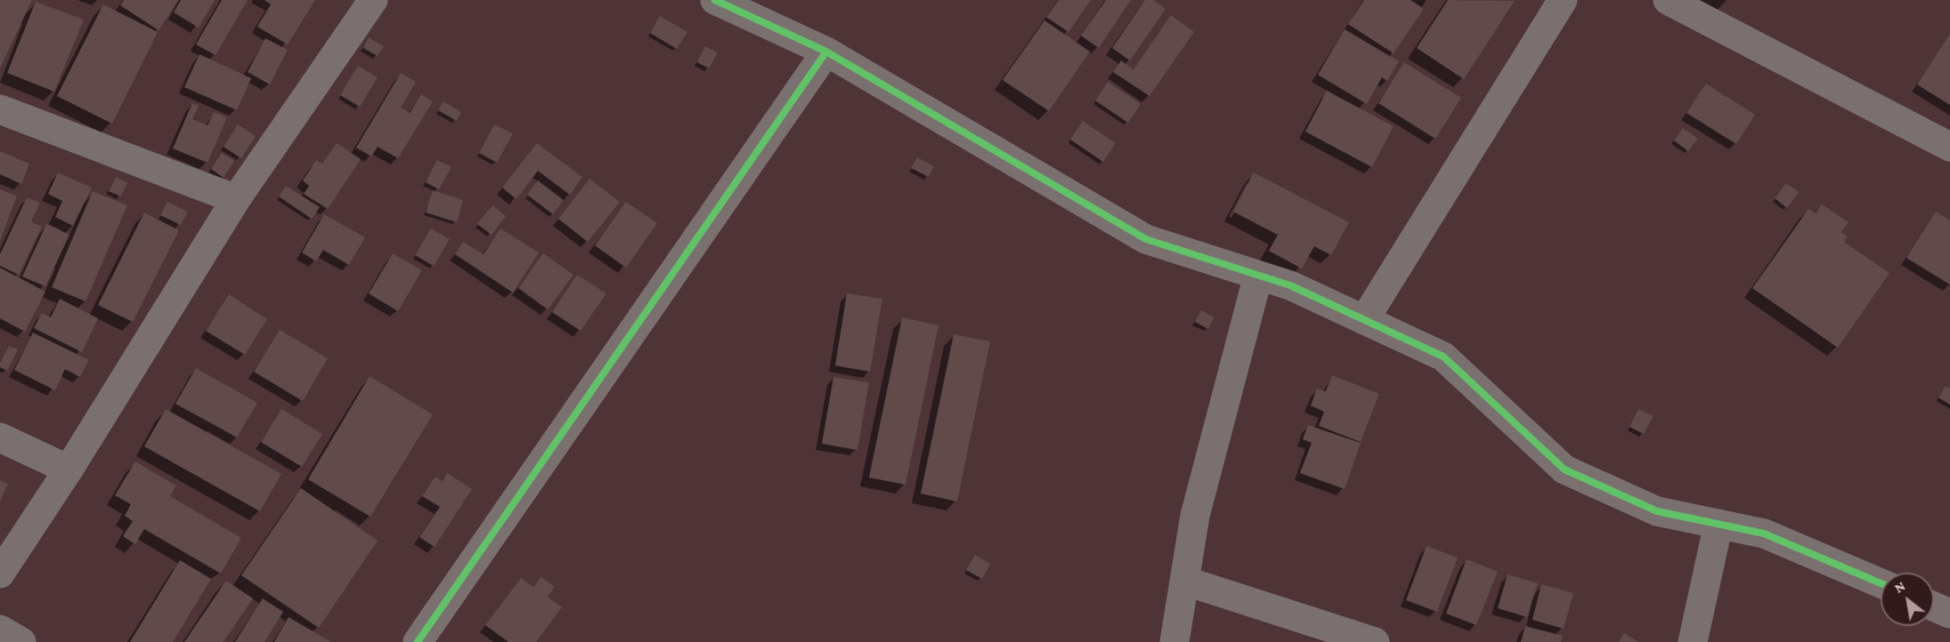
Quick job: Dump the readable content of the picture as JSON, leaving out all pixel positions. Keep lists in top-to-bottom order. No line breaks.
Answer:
{"north":"top left"}
